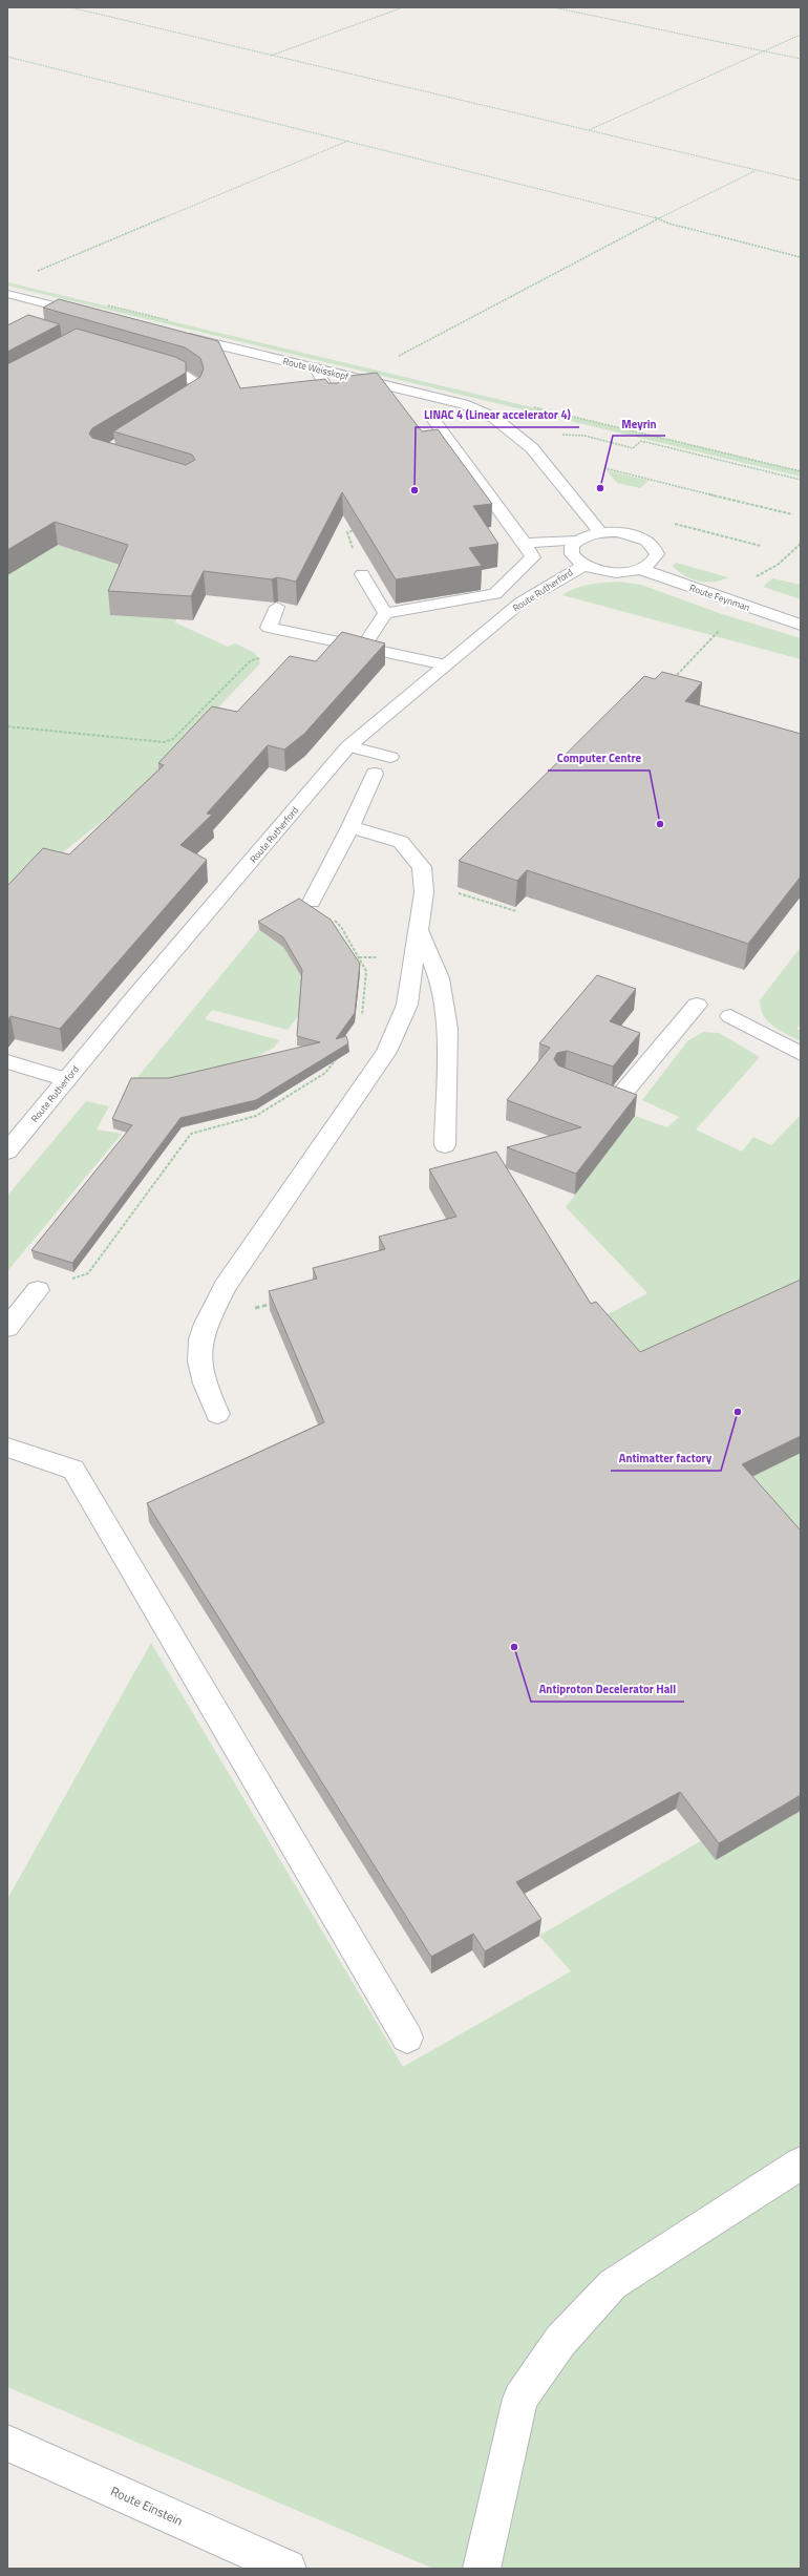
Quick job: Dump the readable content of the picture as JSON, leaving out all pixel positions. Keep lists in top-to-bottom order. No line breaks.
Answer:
{"streets":{"street":["Route Weisskopf","Route Rutherford","Route Feynman","Route Einstein"]},"places":["Meyrin","LINAC 4 (Linear accelerator 4)","Computer Centre","Antimatter factory","Antiproton Decelerator Hall"]}
